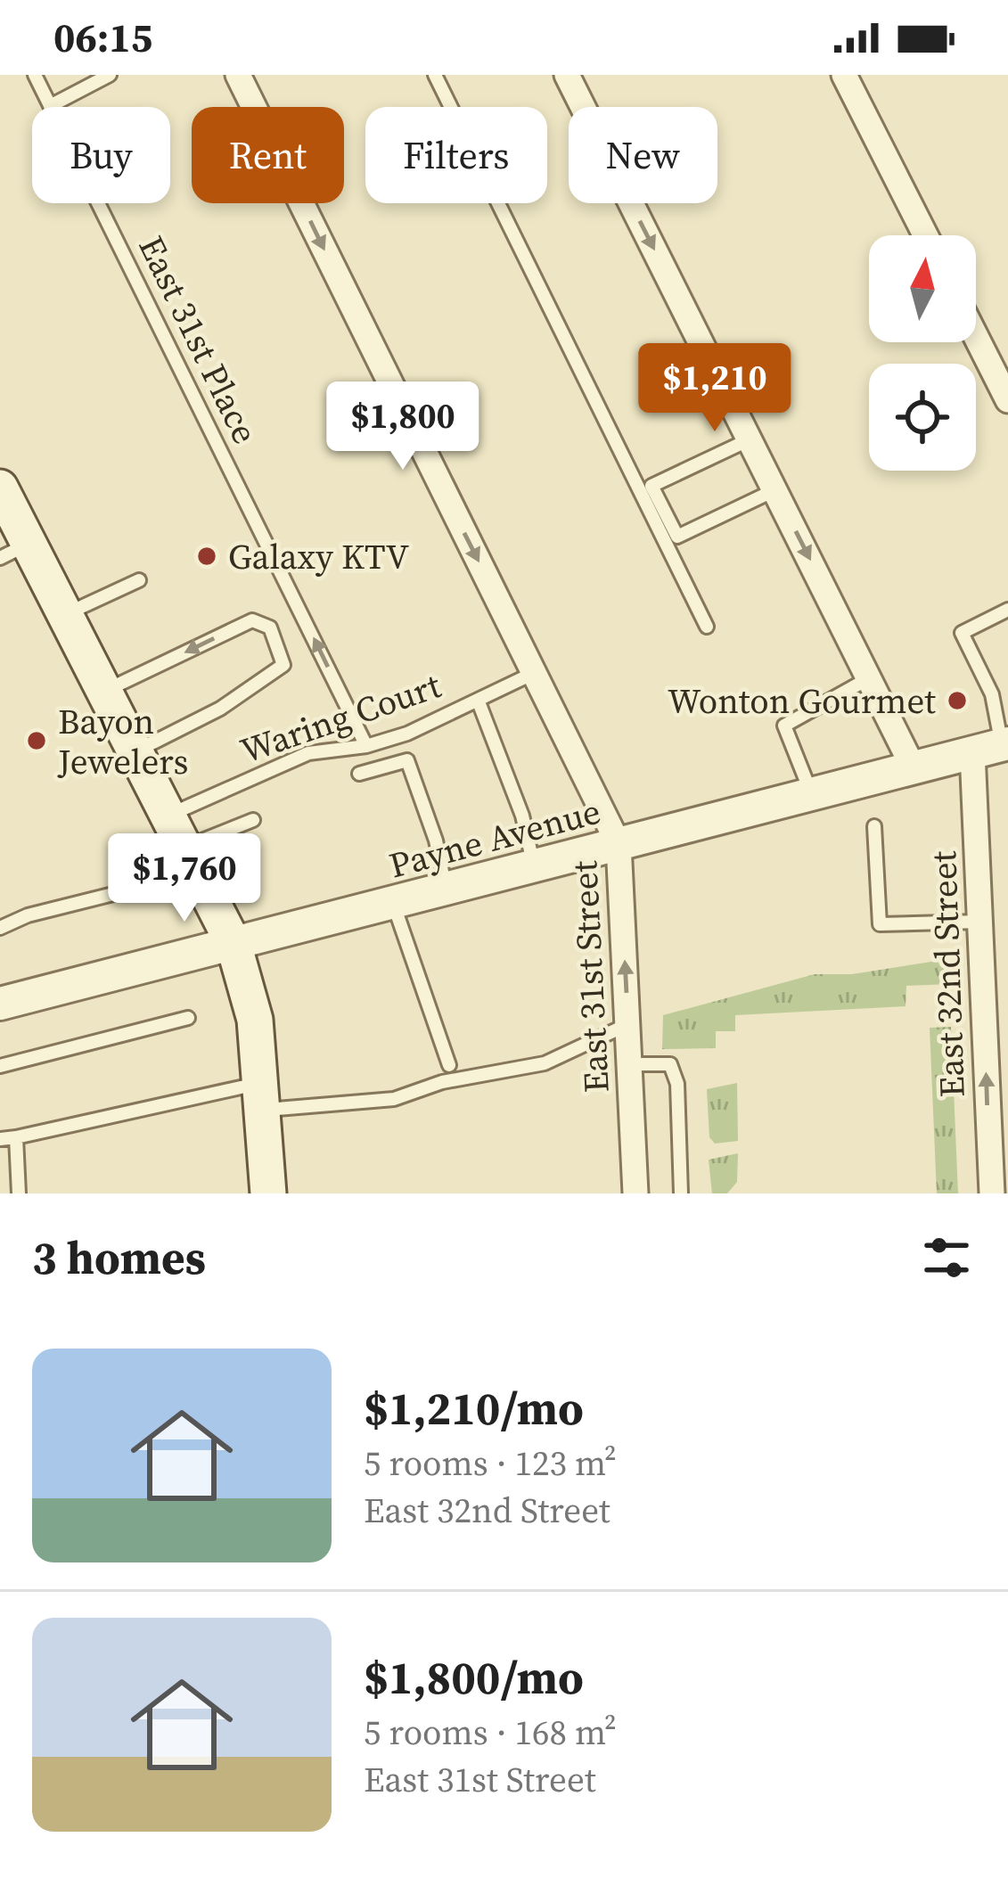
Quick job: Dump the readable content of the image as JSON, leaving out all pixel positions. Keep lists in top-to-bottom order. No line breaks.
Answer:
{"streets":{"street":["Payne Avenue","East 32nd Street","East 31st Street"],"lane":["East 31st Place","Waring Court"]},"crossings":[["East 31st Place","Waring Court"],["Waring Court","East 31st Street"],["Payne Avenue","East 32nd Street"],["Payne Avenue","East 31st Street"]],"one_way":["East 31st Place","East 32nd Street"],"places":["Galaxy KTV","Wonton Gourmet","Bayon Jewelers"],"north":"top","page":{"status":"06:15","chip":["Buy","Rent","Filters","New"],"price":["$1,210","$1,800","$1,760"],"heading":"3 homes","list":[{"name":"$1,210/mo","note":"5 rooms · 123 m² · East 32nd Street"},{"name":"$1,800/mo","note":"5 rooms · 168 m² · East 31st Street"}]}}
